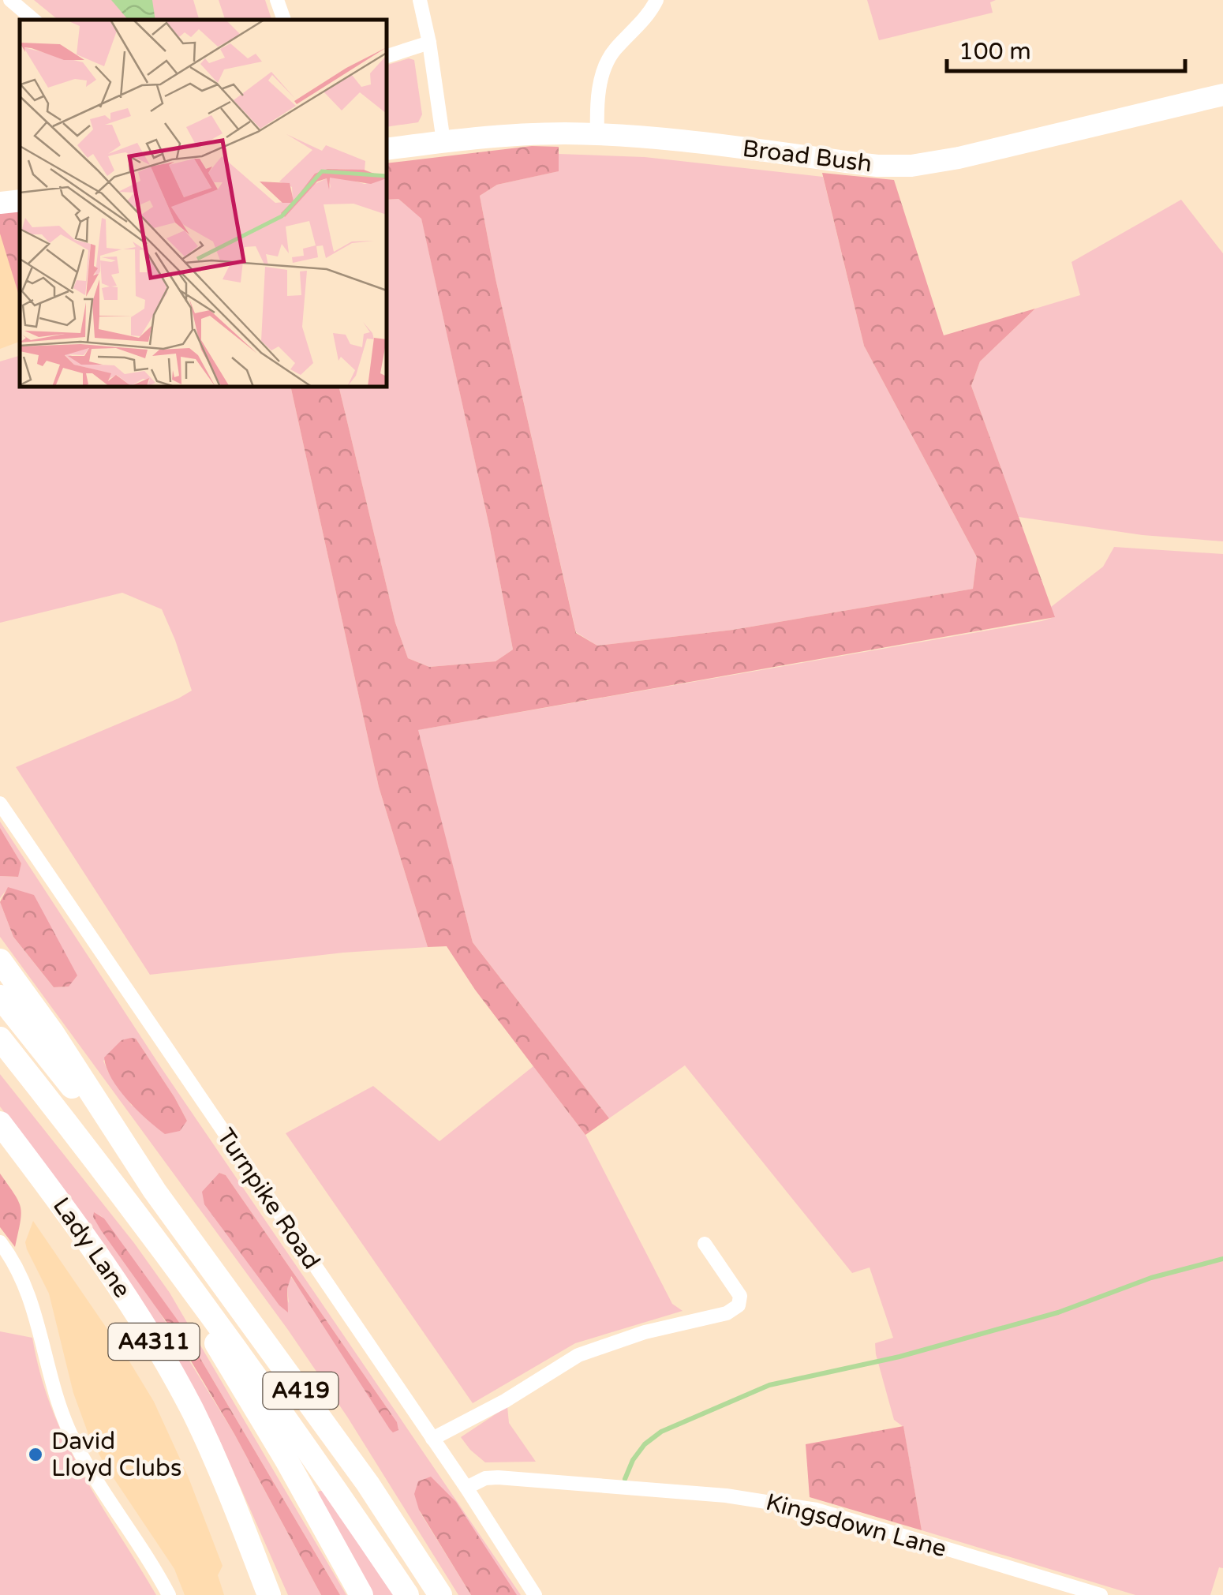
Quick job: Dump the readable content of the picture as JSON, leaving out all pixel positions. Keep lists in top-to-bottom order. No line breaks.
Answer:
{"streets":{"main road":["Broad Bush","Lady Lane","A4311","A419"],"street":["Turnpike Road","Kingsdown Lane"]},"crossings":[["Turnpike Road","Kingsdown Lane"]],"places":["David Lloyd Clubs"],"scale_bar":"100 m"}
